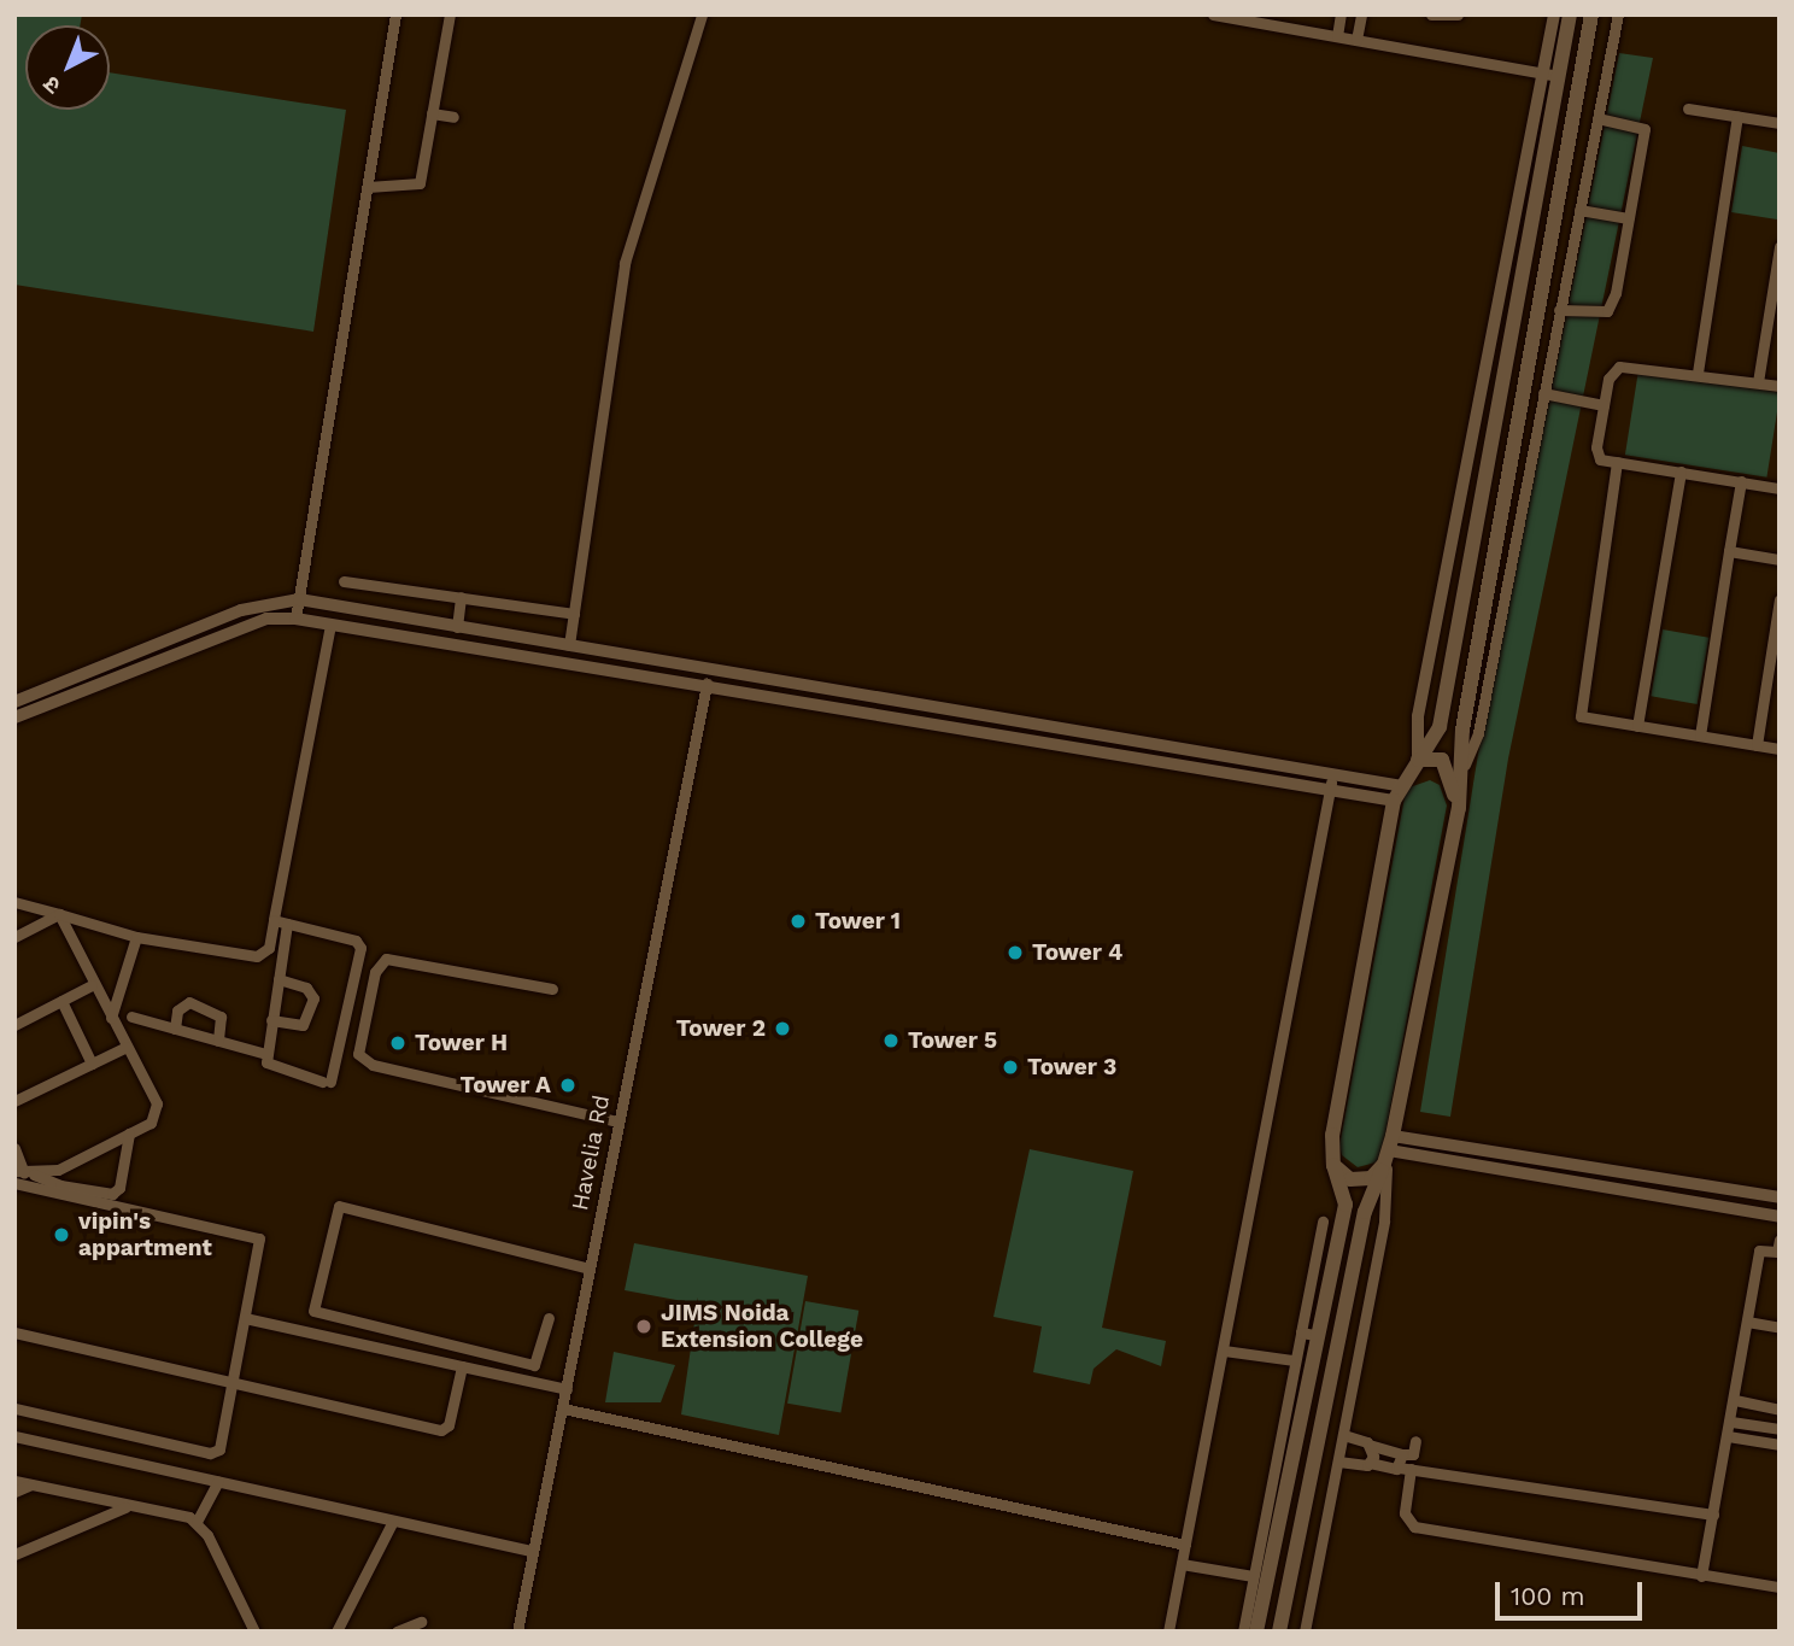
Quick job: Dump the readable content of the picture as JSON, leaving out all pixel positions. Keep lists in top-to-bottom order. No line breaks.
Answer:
{"streets":{"street":["Havelia Rd"]},"places":["Tower 1","Tower 4","Tower 2","Tower 5","Tower H","Tower 3","Tower A","vipin's appartment","JIMS Noida Extension College"],"scale_bar":"100 m","north":"bottom left"}
